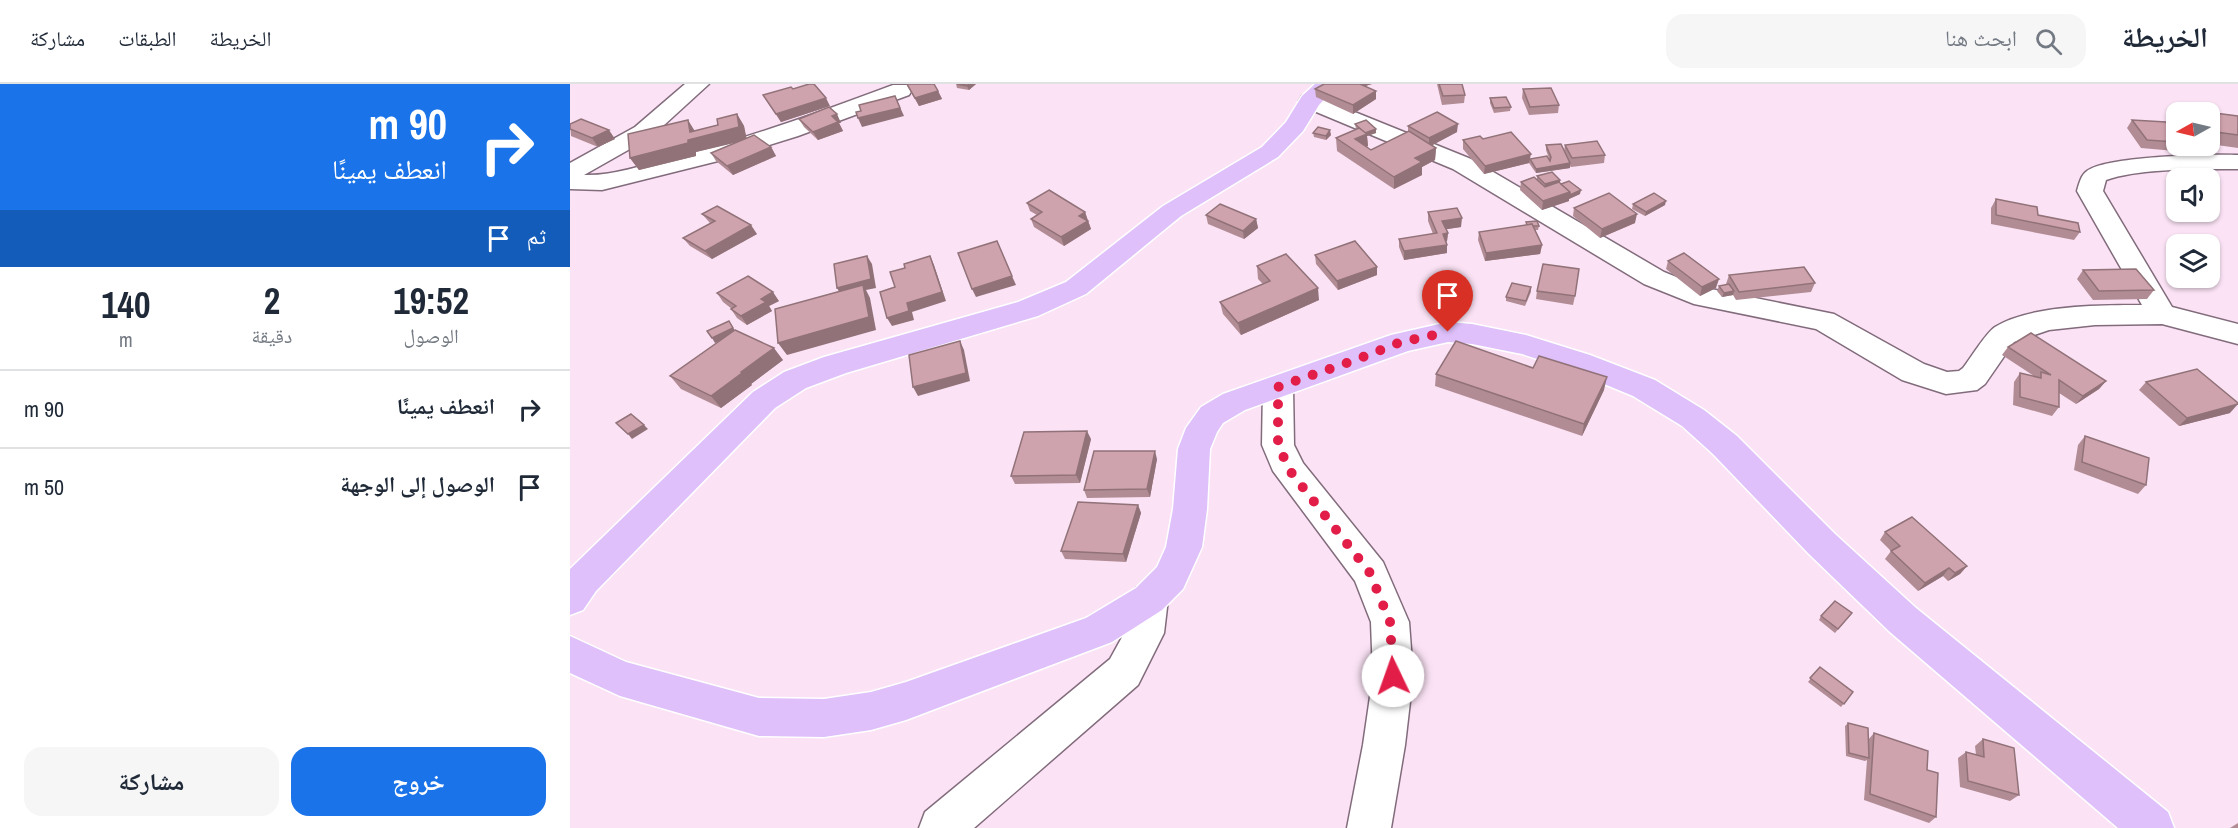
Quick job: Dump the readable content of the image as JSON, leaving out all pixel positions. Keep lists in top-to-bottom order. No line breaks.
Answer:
{"north":"left","page":{"header":"الخريطة","search":"ابحث هنا","nav":["الخريطة","الطبقات","مشاركة"],"turn":["90 m","انعطف يمينًا"],"then":"ثم","eta":["19:52","الوصول","2","دقيقة","140","m"],"list":[{"name":"انعطف يمينًا","value":"90 m"},{"name":"الوصول إلى الوجهة","value":"50 m"}],"buttons":["خروج","مشاركة"]}}
